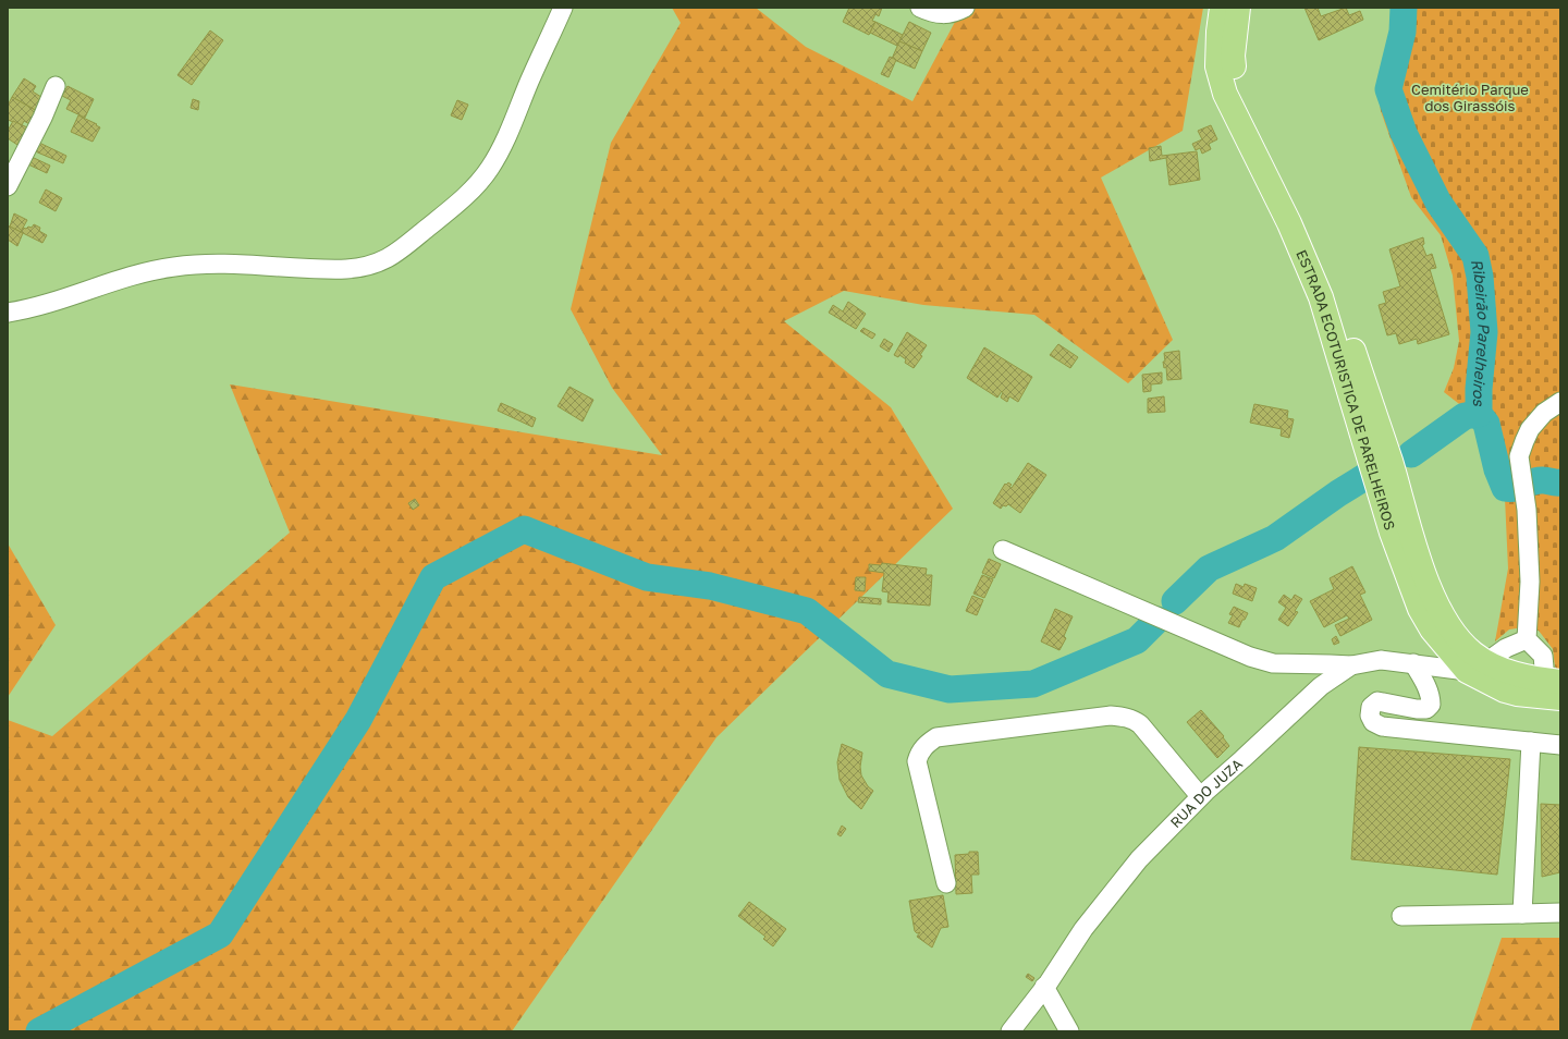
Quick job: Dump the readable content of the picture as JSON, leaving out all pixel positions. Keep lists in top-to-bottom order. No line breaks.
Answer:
{"streets":{"main road":["ESTRADA ECOTURISTICA DE PARELHEIROS"],"street":["RUA DO JUZA"]},"crossings":[["ESTRADA ECOTURISTICA DE PARELHEIROS","RUA DO JUZA"]],"water":["Ribeirão Parelheiros"],"parks":["Cemitério Parque dos Girassóis"]}
